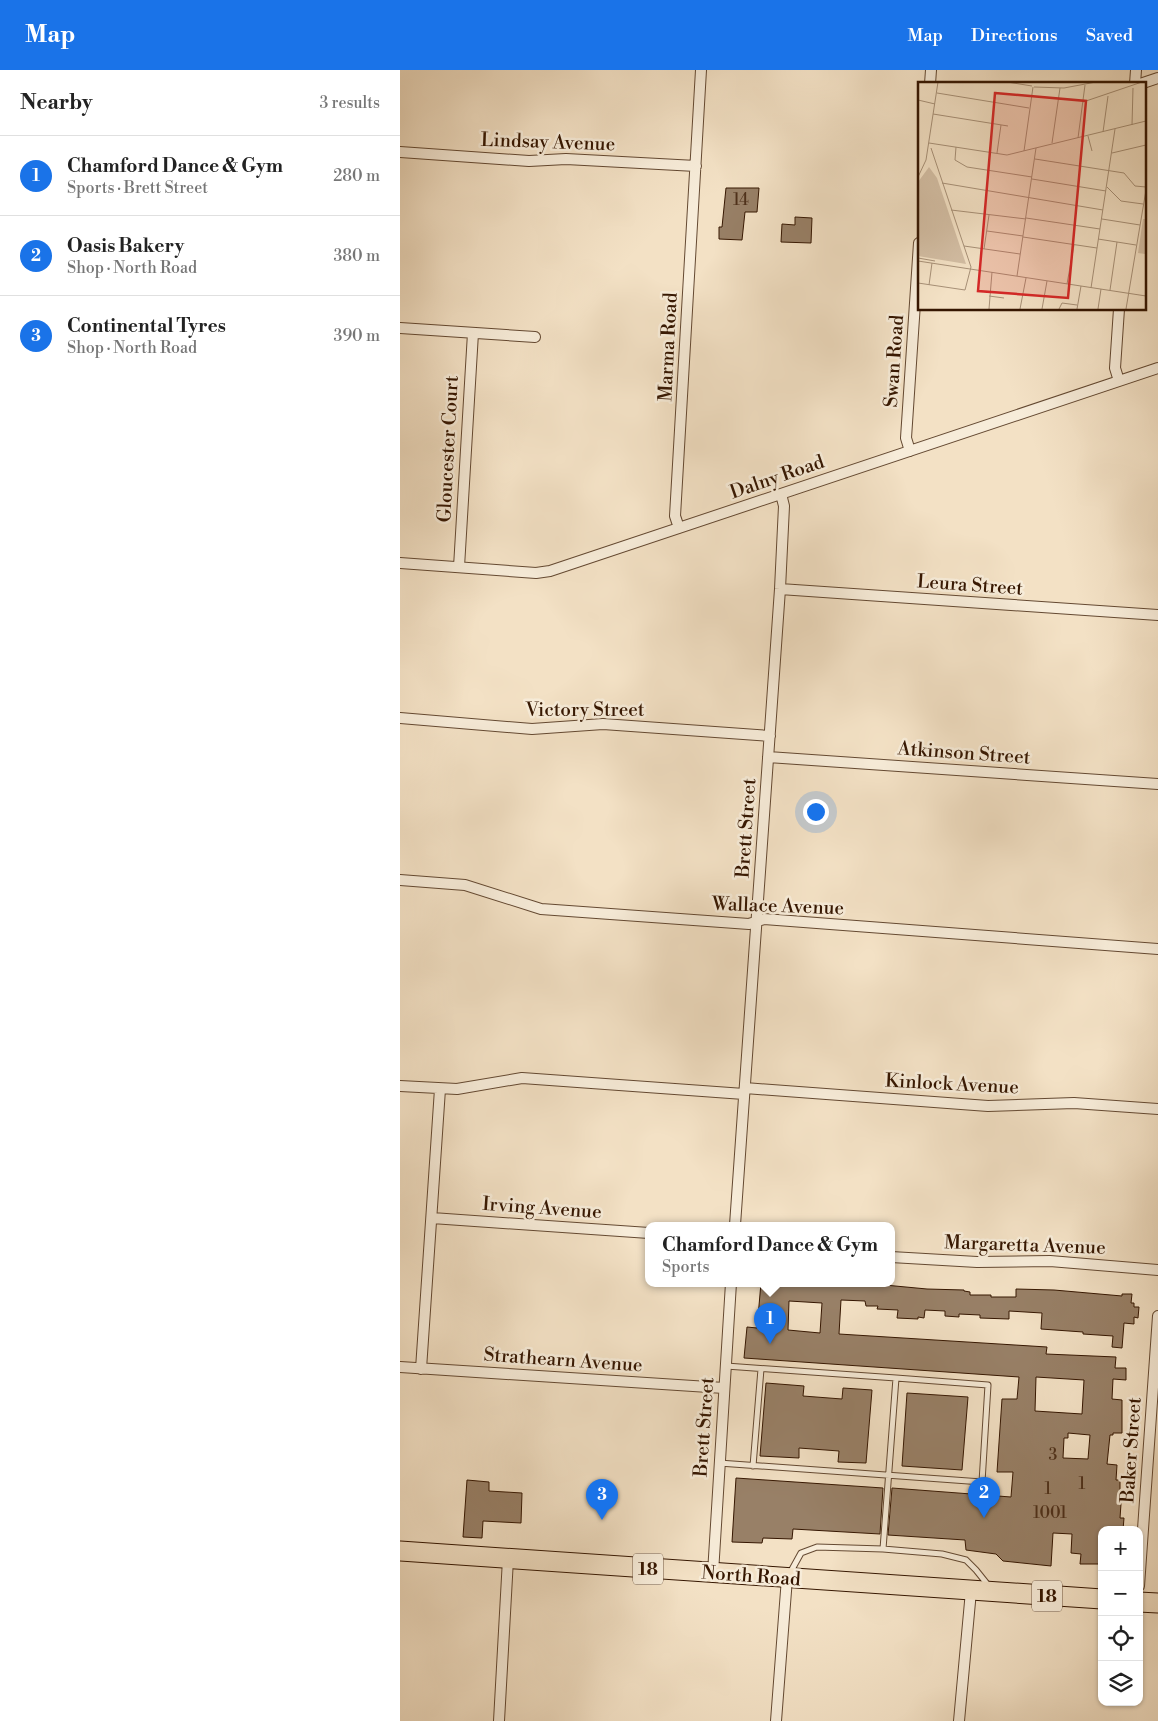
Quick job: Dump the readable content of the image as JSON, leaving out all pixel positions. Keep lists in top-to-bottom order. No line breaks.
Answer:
{"streets":{"highway":["18","North Road"],"street":["Lindsay Avenue","Marma Road","Swan Road","Gloucester Court","Dalny Road","Leura Street","Victory Street","Atkinson Street","Brett Street","Wallace Avenue","Kinlock Avenue","Irving Avenue","Margaretta Avenue","Strathearn Avenue","Baker Street"]},"crossings":[["Lindsay Avenue","Marma Road"],["Marma Road","Dalny Road"],["Swan Road","Dalny Road"],["Gloucester Court","Dalny Road"],["Dalny Road","Brett Street"],["Leura Street","Brett Street"],["Victory Street","Brett Street"],["Atkinson Street","Brett Street"],["Brett Street","Wallace Avenue"],["Brett Street","Kinlock Avenue"],["Brett Street","Strathearn Avenue"],["Brett Street","North Road"]],"house_numbers":["14","3","1","1","1001"],"page":{"header":"Map","nav":["Map","Directions","Saved"],"heading":["Nearby","3 results"],"list":[{"mark":"1","name":"Chamford Dance & Gym","note":"Sports · Brett Street","value":"280 m"},{"mark":"2","name":"Oasis Bakery","note":"Shop · North Road","value":"380 m"},{"mark":"3","name":"Continental Tyres","note":"Shop · North Road","value":"390 m"}],"popup":["Chamford Dance & Gym","Sports"],"pins":["1","2","3"],"map_buttons":["+","−"]}}
